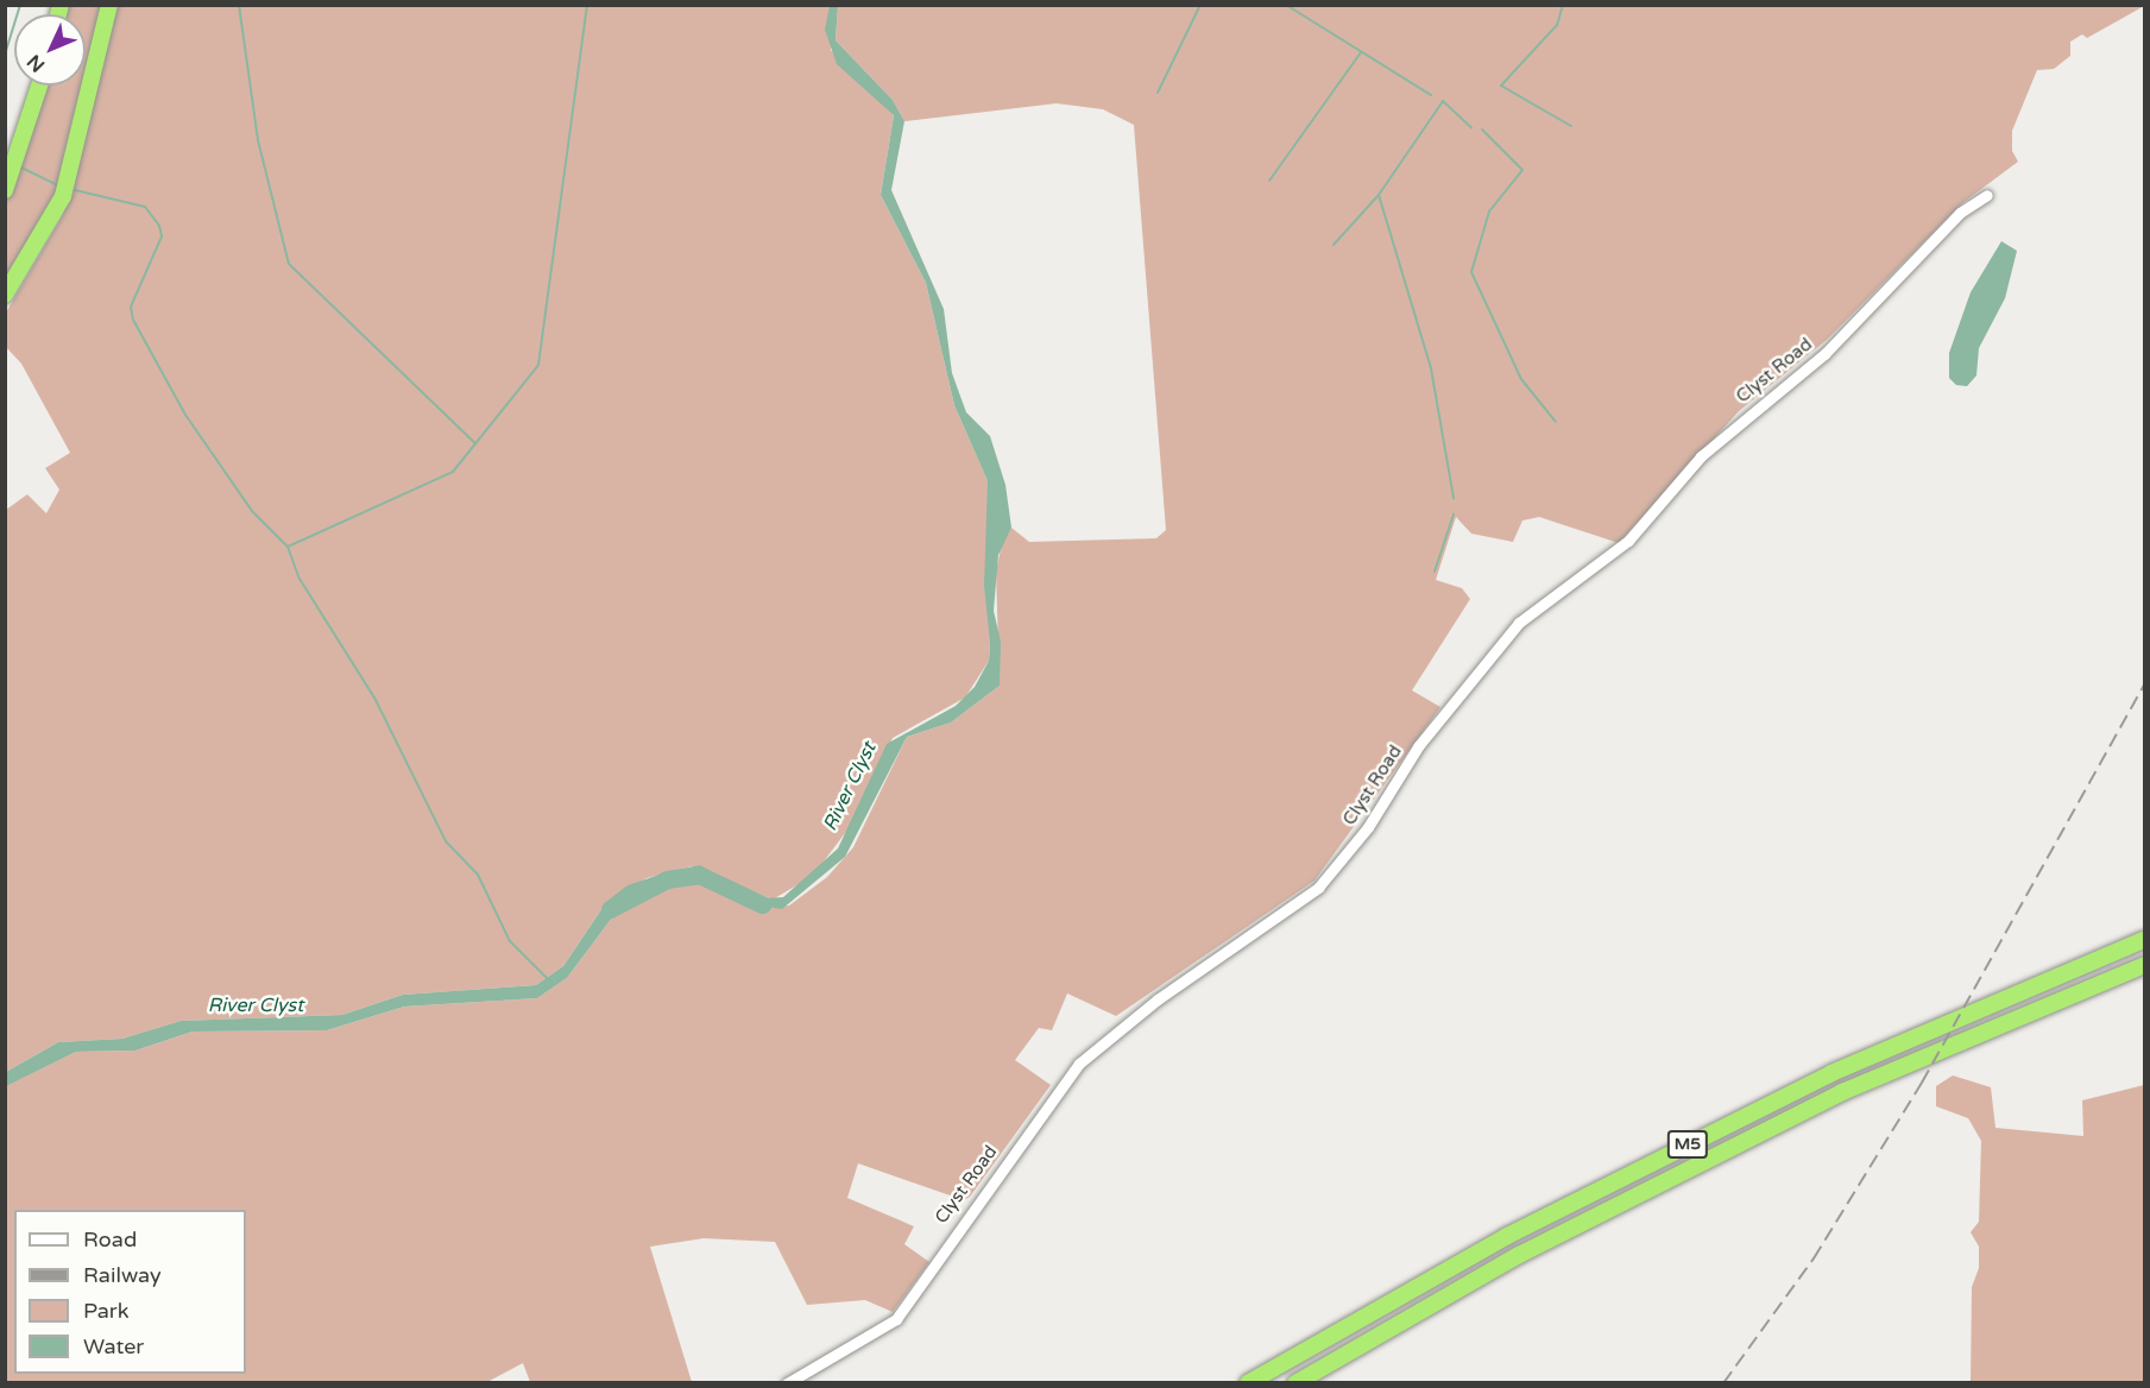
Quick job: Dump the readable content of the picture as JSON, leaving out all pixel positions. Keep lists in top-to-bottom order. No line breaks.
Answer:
{"streets":{"highway":["M5"],"street":["Clyst Road"]},"water":["River Clyst"],"legend":["Road","Railway","Park","Water"],"north":"bottom left"}
